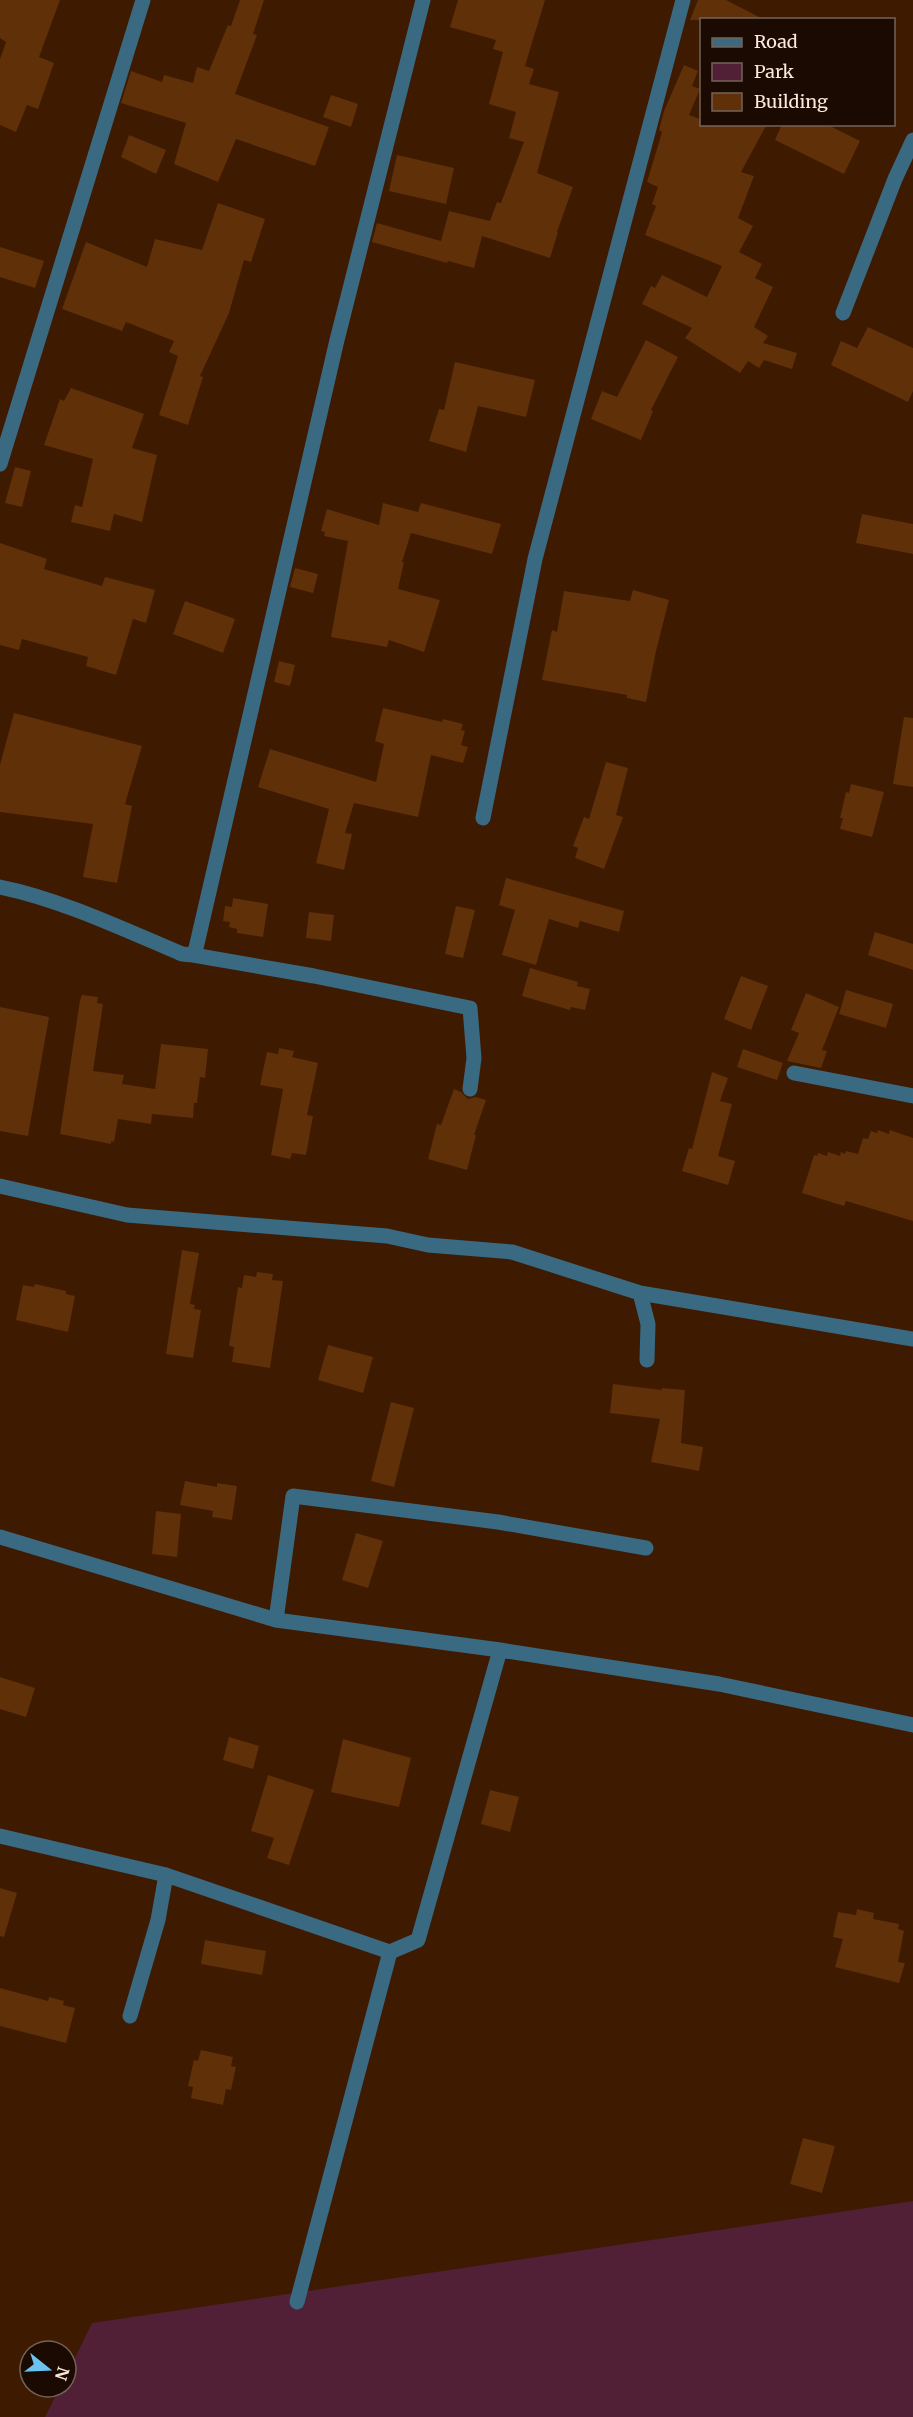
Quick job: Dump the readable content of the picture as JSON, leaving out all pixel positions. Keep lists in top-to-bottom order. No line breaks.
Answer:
{"legend":["Road","Park","Building"],"north":"right"}
